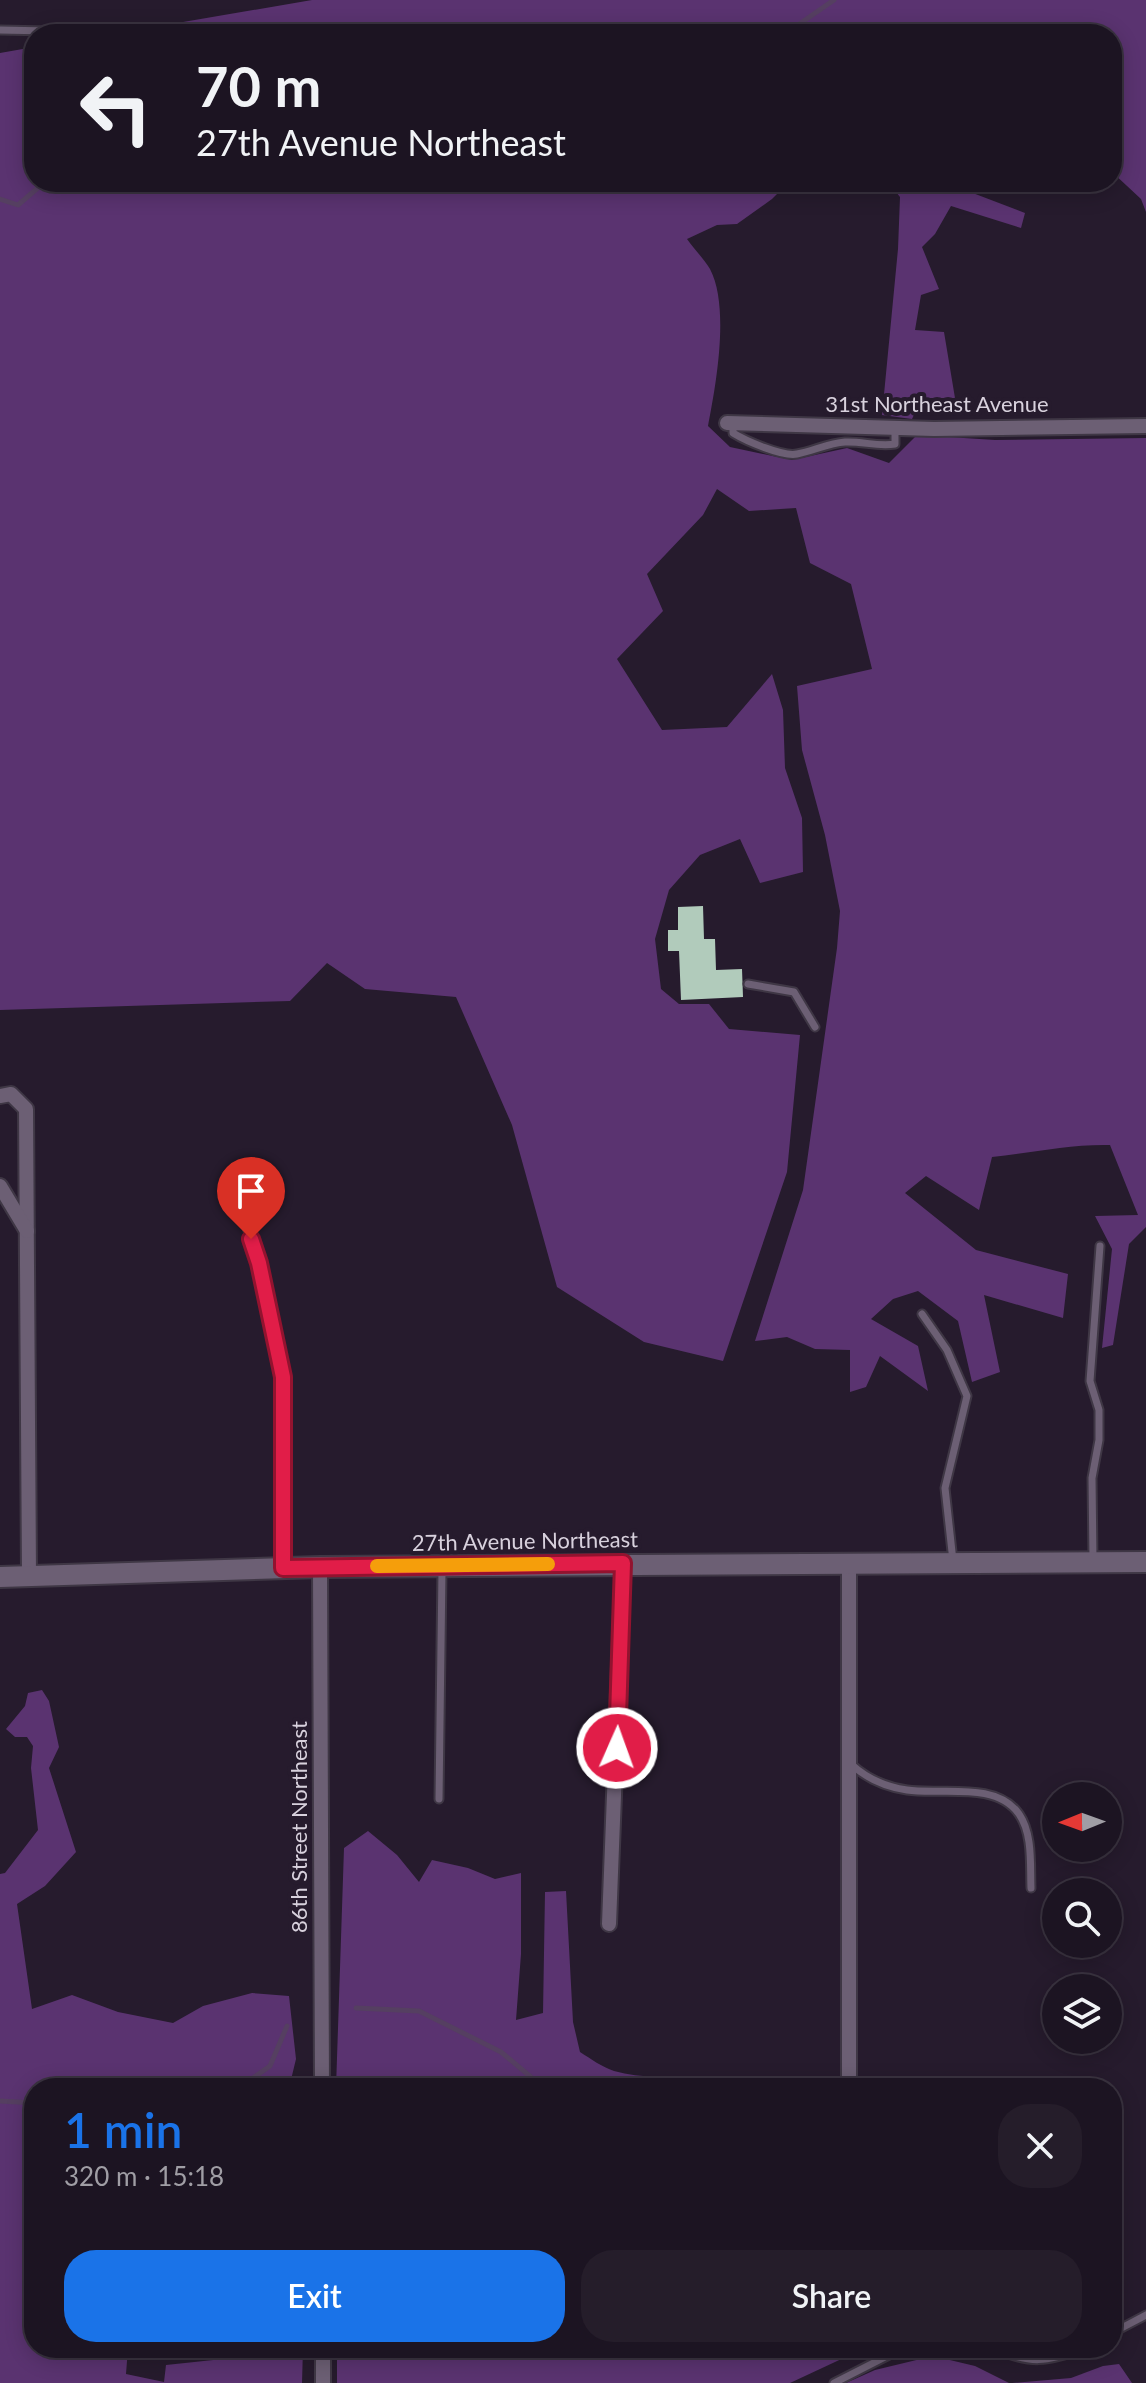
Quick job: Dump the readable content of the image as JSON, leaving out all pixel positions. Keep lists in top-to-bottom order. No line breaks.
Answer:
{"streets":{"street":["31st Northeast Avenue","27th Avenue Northeast","86th Street Northeast"]},"crossings":[["27th Avenue Northeast","86th Street Northeast"]],"north":"left","page":{"turn":["70 m","27th Avenue Northeast"],"heading":["1 min","320 m · 15:18"],"buttons":["Exit","Share"]}}
